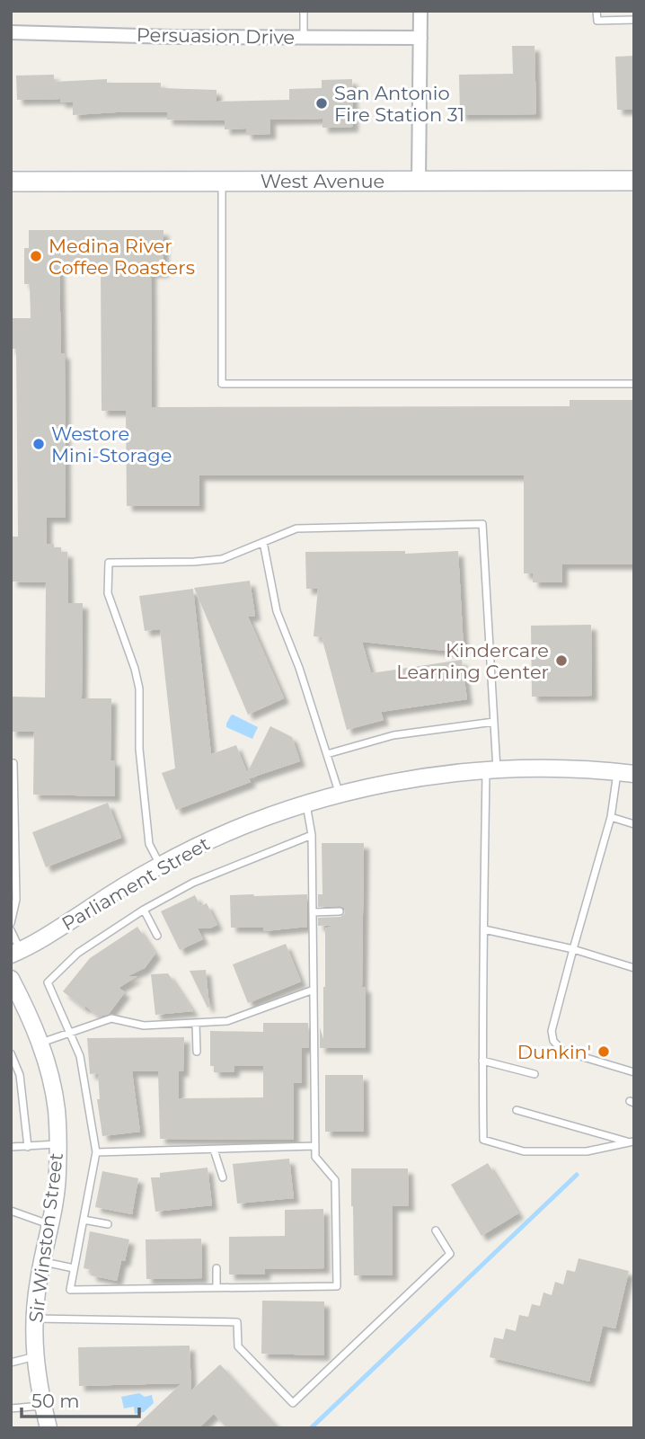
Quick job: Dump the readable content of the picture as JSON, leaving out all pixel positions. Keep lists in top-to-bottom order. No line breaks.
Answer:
{"streets":{"main road":["West Avenue"],"street":["Persuasion Drive","Parliament Street","Sir Winston Street"]},"places":["San Antonio Fire Station 31","Medina River Coffee Roasters","Westore Mini-Storage","Kindercare Learning Center","Dunkin'"],"scale_bar":"50 m"}
